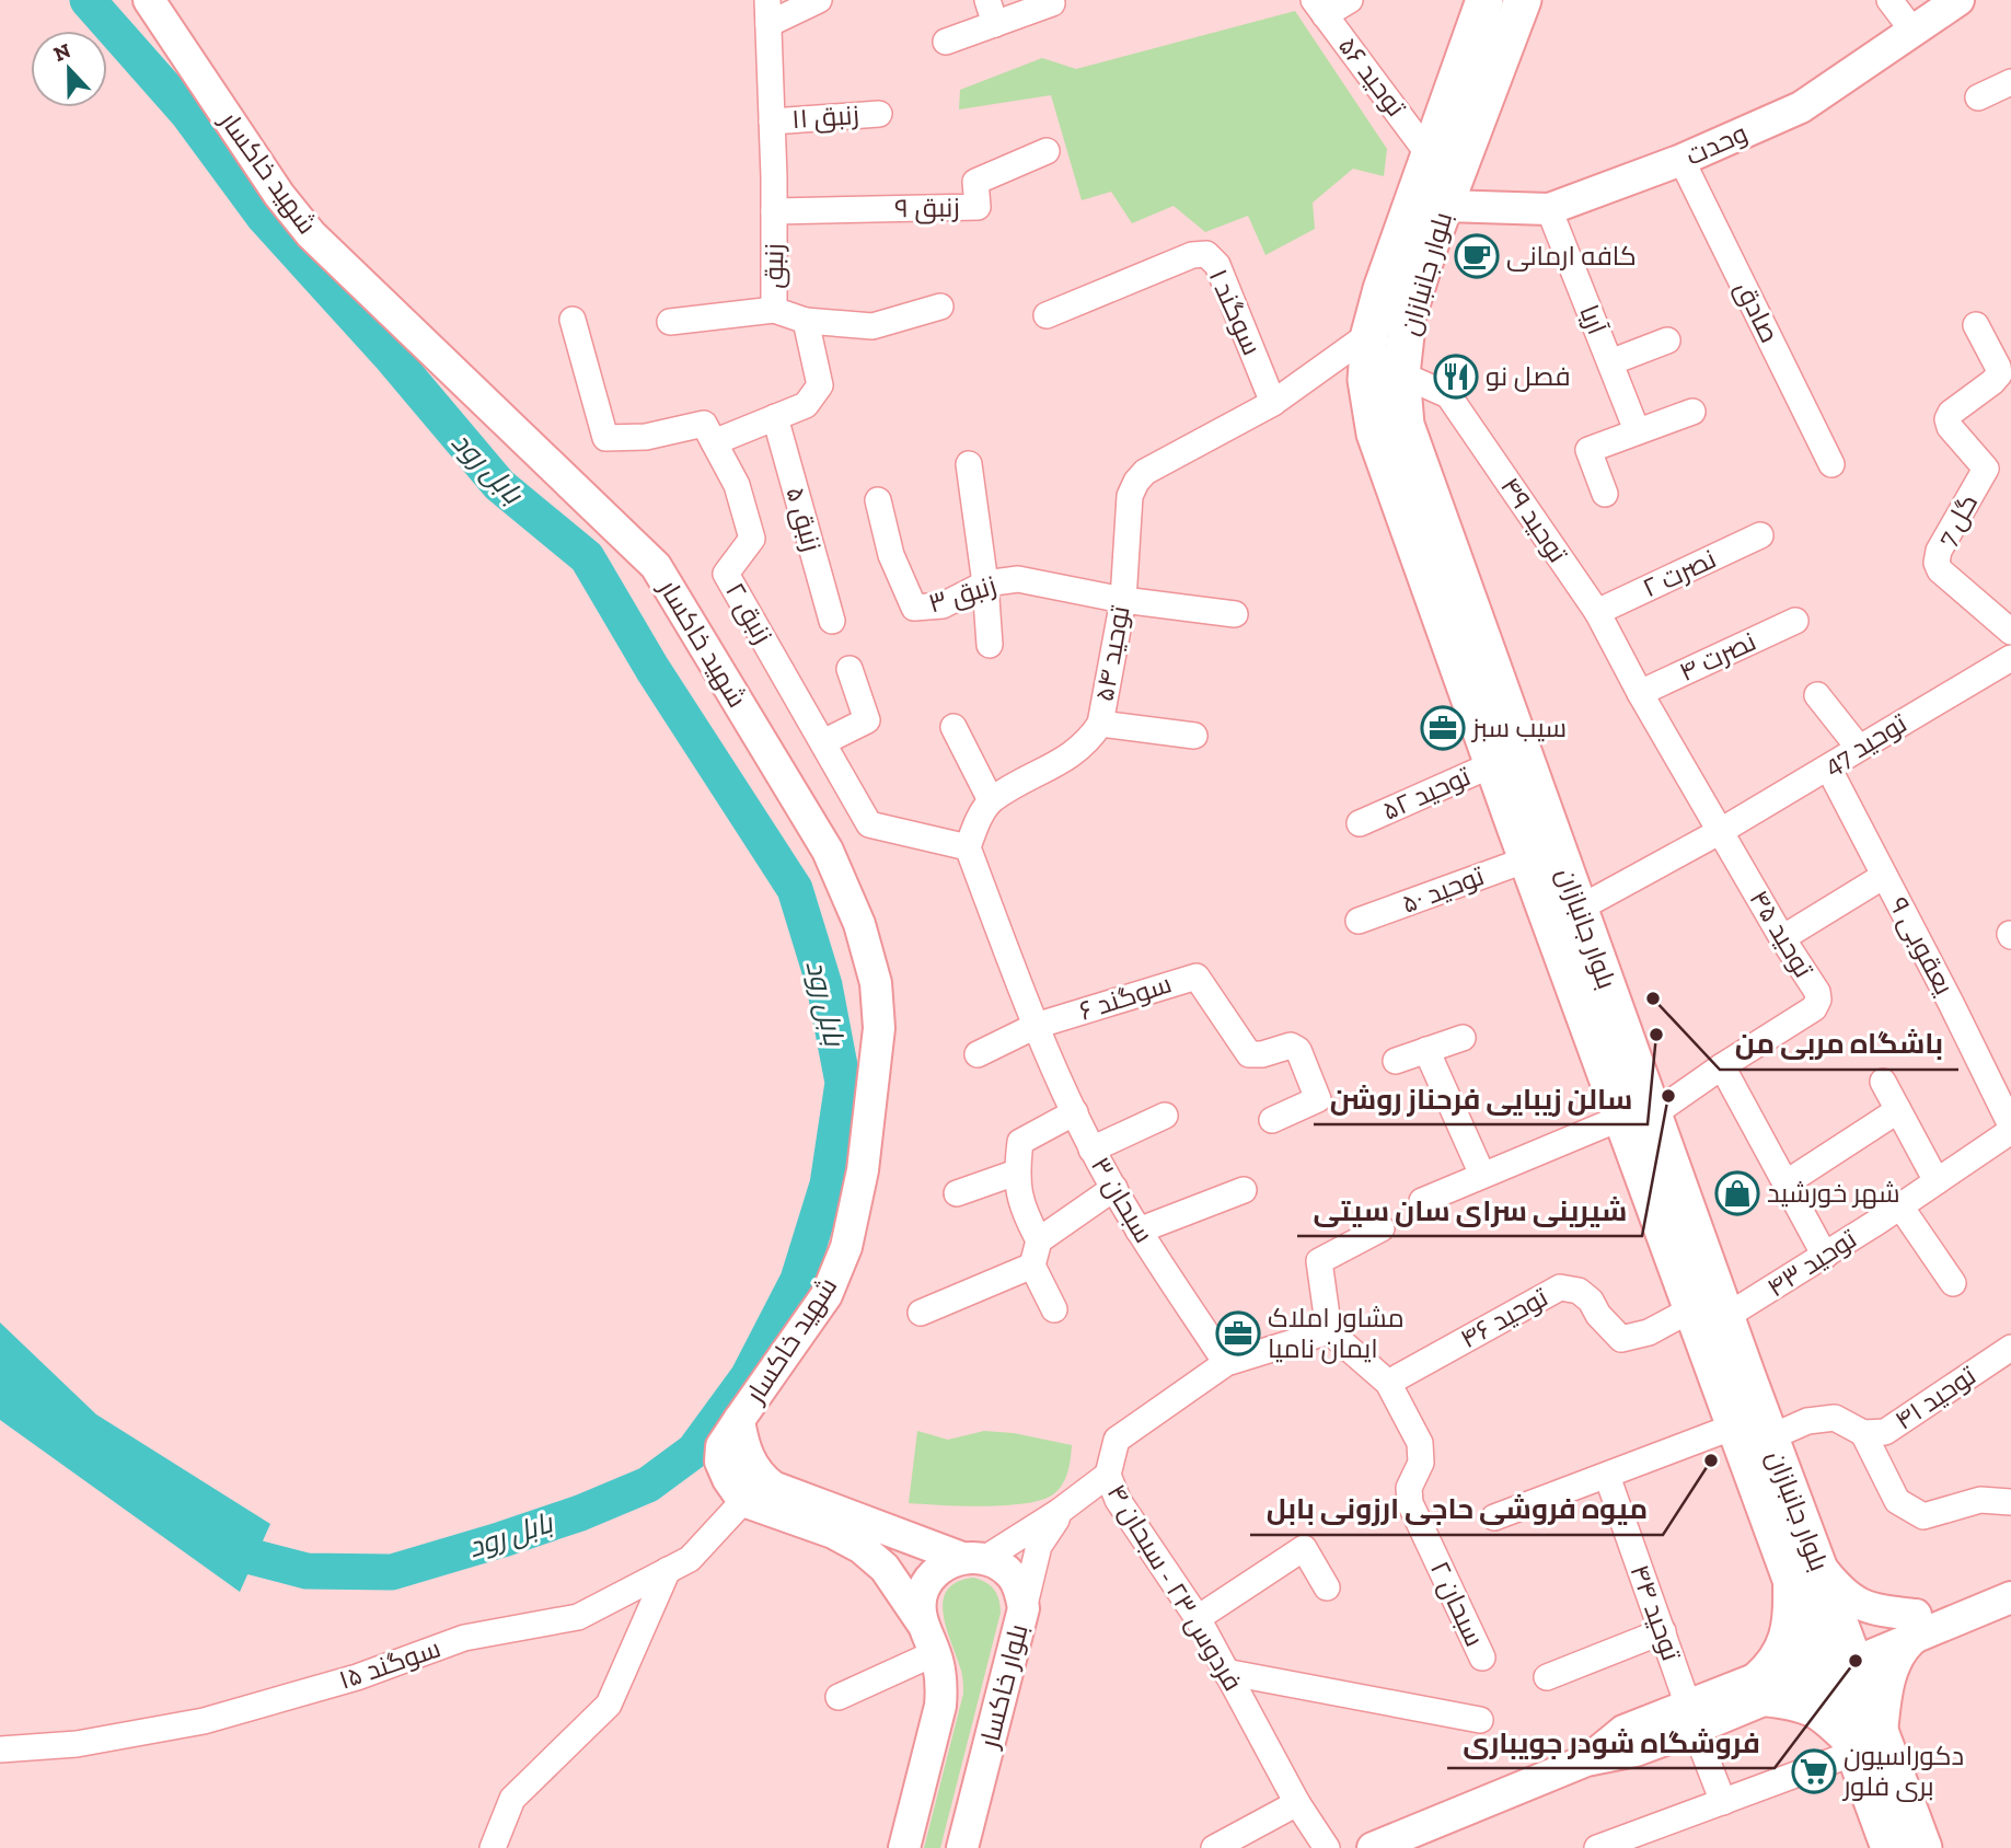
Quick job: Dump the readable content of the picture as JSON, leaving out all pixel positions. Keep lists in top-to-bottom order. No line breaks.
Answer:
{"streets":{"highway":["بلوار جانبازان"],"main road":["وحدت","شهید خاکسار","بلوار خاکسار"],"street":["توحید ۵۶","زنبق ۱۱","زنبق ۹","زنبق","سوگند ۱","صادق","آریا","زنبق ۵","توحید ۴۹","گل 7","نصرت ۲","زنبق ۳","زنبق ۲","توحید ۵۴","نصرت ۴","توحید 47","توحید ۵۲","توحید ۵۰","توحید ۴۵","یعقوبی ۹","سوگند ۶","سبحان ۳","توحید ۴۳","توحید ۴۶","توحید ۴۱","فردوس ۲۳ - سبحان ۴","سبحان ۲","توحید ۴۴","سوگند ۱۵"]},"crossings":[["توحید ۵۶","بلوار جانبازان"],["زنبق ۱۱","زنبق"],["وحدت","بلوار جانبازان"],["وحدت","صادق"],["وحدت","آریا"],["شهید خاکسار","سوگند ۱۵"],["شهید خاکسار","بلوار خاکسار"],["زنبق ۹","زنبق"],["زنبق","زنبق ۵"],["زنبق","زنبق ۲"],["بلوار جانبازان","توحید ۴۹"],["بلوار جانبازان","توحید ۵۴"],["بلوار جانبازان","توحید 47"],["بلوار جانبازان","توحید ۵۲"],["بلوار جانبازان","توحید ۵۰"],["بلوار جانبازان","توحید ۴۵"],["بلوار جانبازان","توحید ۴۳"],["بلوار جانبازان","توحید ۴۶"],["بلوار جانبازان","توحید ۴۱"],["سوگند ۱","توحید ۵۴"],["توحید ۴۹","نصرت ۲"],["توحید ۴۹","نصرت ۴"],["توحید ۴۹","توحید ۴۵"],["زنبق ۳","توحید ۵۴"],["نصرت ۴","توحید ۴۵"],["توحید 47","توحید ۴۵"],["توحید 47","یعقوبی ۹"],["یعقوبی ۹","توحید ۴۳"],["سوگند ۶","سبحان ۳"],["سبحان ۳","فردوس ۲۳ - سبحان ۴"],["توحید ۴۳","توحید ۴۶"],["توحید ۴۶","سبحان ۲"]],"water":["بابل رود"],"places":{"cafe":["کافه ارمانی"],"restaurant":["فصل نو"],"office":["سیب سبز","مشاور املاک ایمان نامیا"],"other":["باشگاه مربی من","سالن زیبایی فرحناز روشن","شیرینی سرای سان سیتی","میوه فروشی حاجی ارزونی بابل","فروشگاه شودر جویباری"],"shop":["شهر خورشید"],"supermarket":["دکوراسیون بری فلور"]},"north":"top"}
